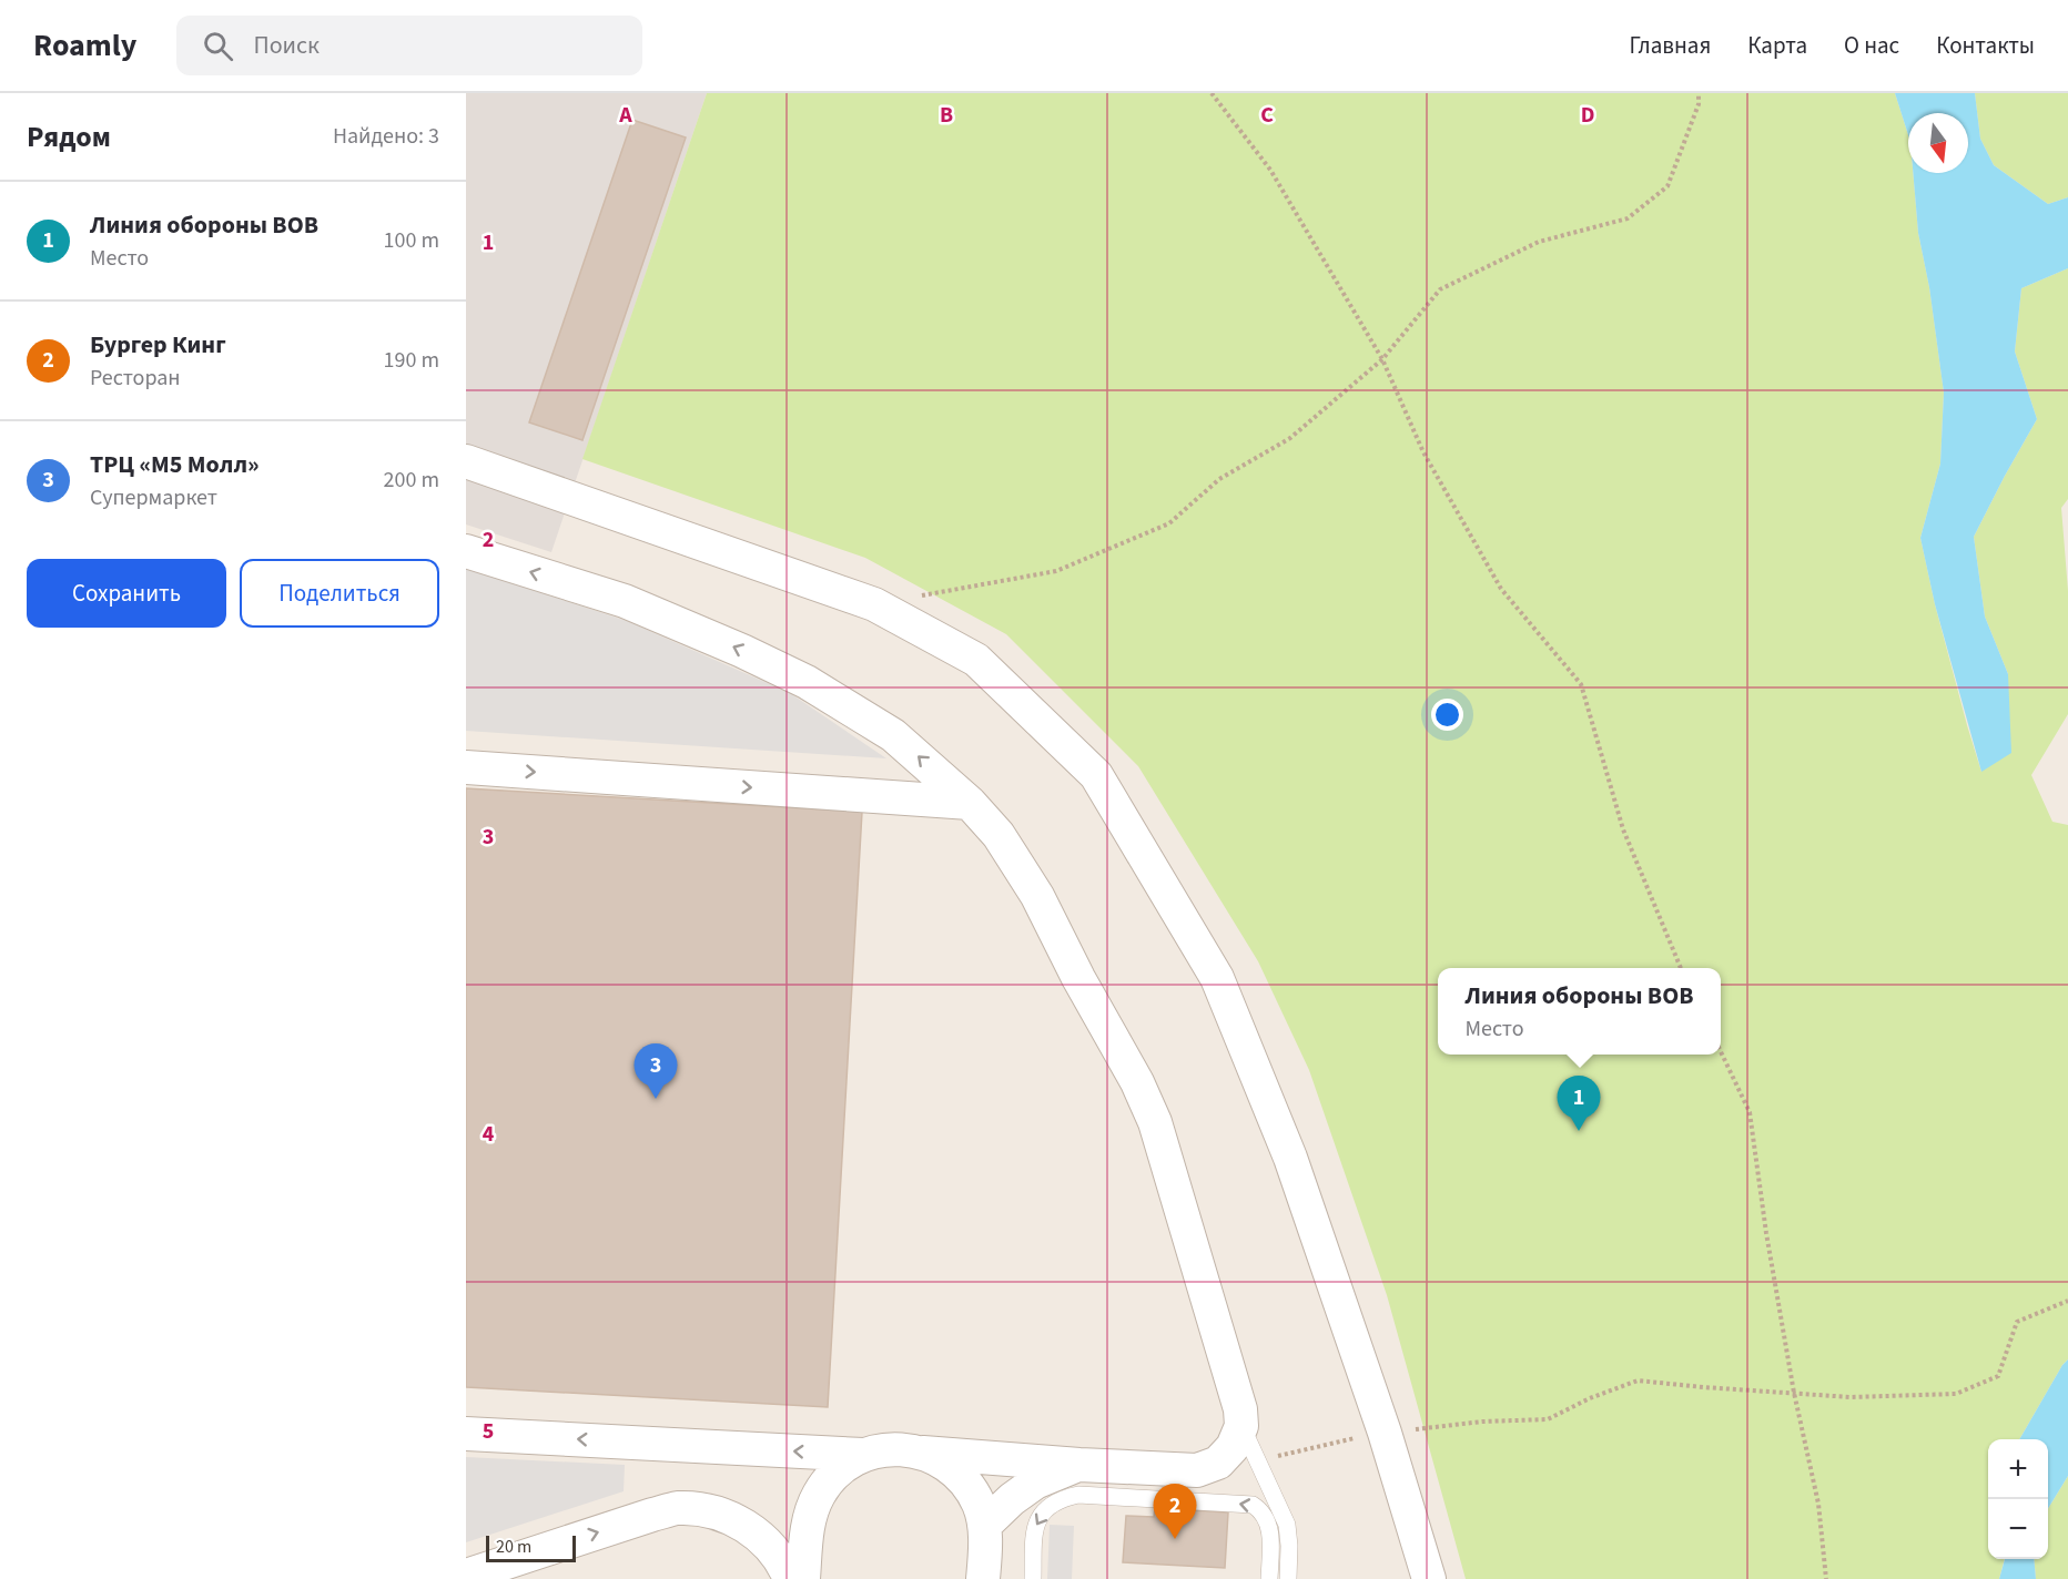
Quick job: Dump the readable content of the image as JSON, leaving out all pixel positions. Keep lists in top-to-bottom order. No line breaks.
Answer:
{"scale_bar":"20 m","north":"bottom","page":{"header":"Roamly","search":"Поиск","nav":["Главная","Карта","О нас","Контакты"],"heading":["Рядом","Найдено: 3"],"list":[{"mark":"1","name":"Линия обороны ВОВ","note":"Место","value":"100 m"},{"mark":"2","name":"Бургер Кинг","note":"Ресторан","value":"190 m"},{"mark":"3","name":"ТРЦ «М5 Молл»","note":"Супермаркет","value":"200 m"}],"buttons":["Сохранить","Поделиться"],"popup":["Линия обороны ВОВ","Место"],"pins":["3","1","2"],"map_buttons":["+","−"],"scale":"20 m"},"grid":{"columns":["A","B","C","D"],"rows":["1","2","3","4","5"]}}
